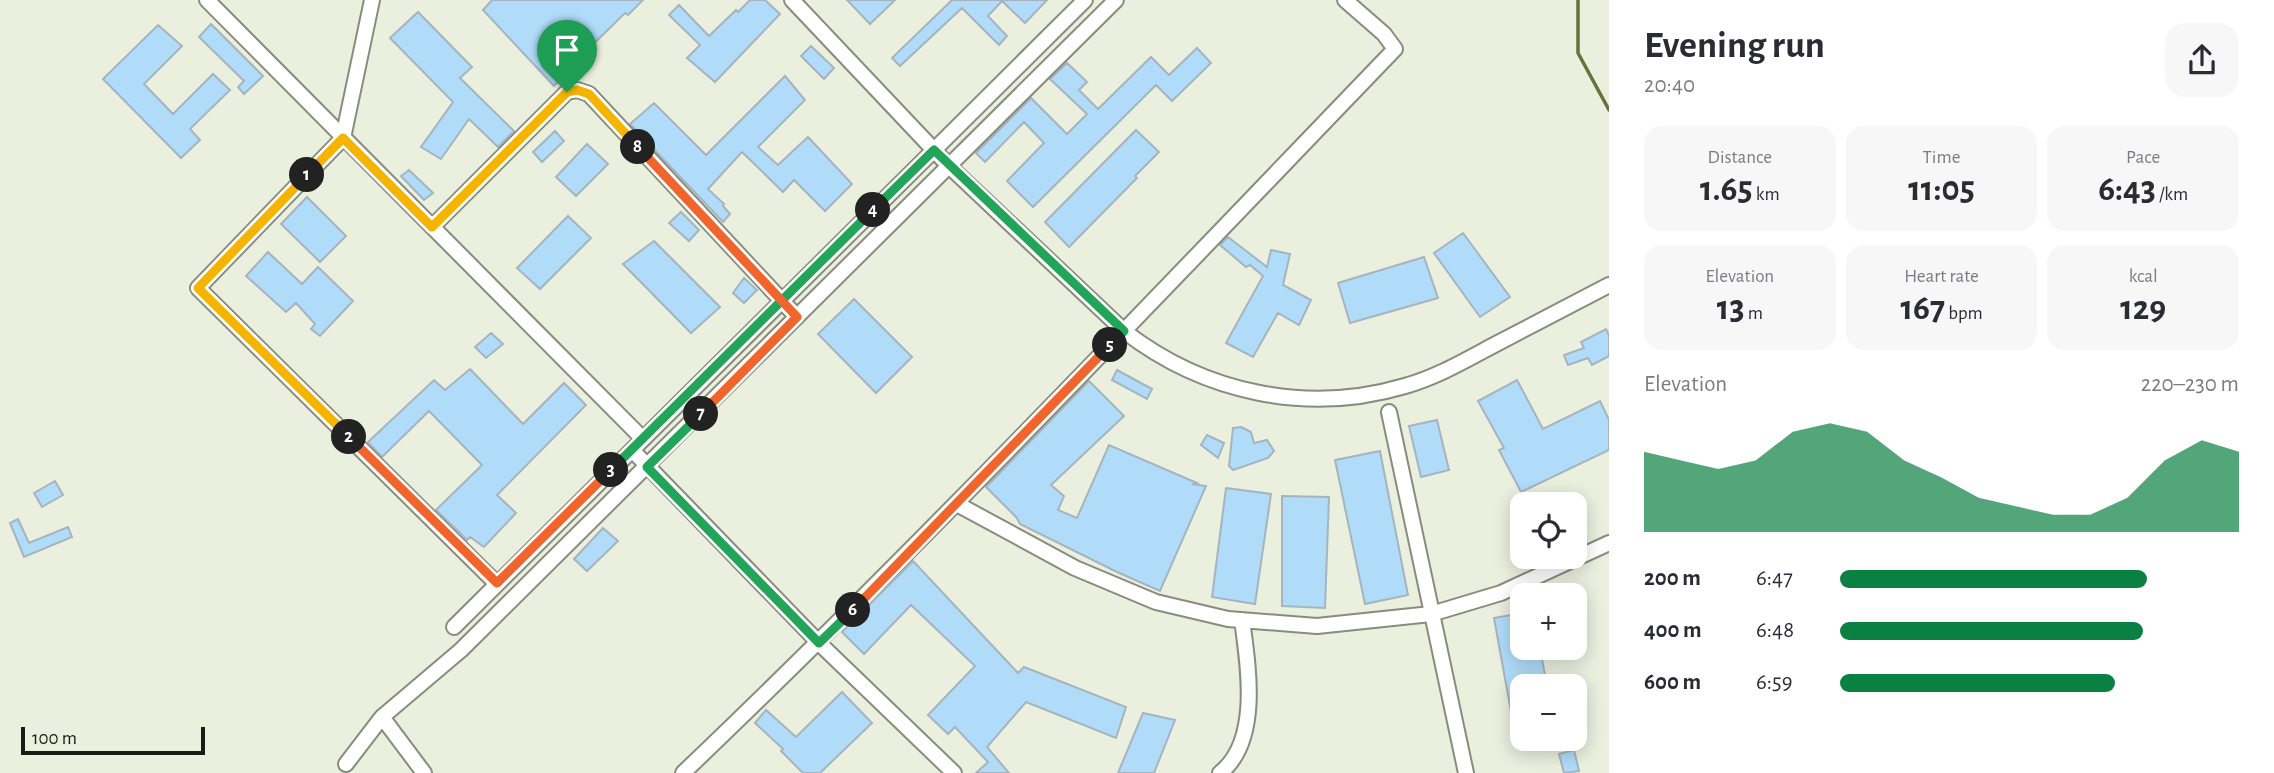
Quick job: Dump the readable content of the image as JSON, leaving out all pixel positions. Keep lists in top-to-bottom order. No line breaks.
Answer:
{"scale_bar":"100 m","page":{"heading":["Evening run","20:40"],"stats":[["Distance","1.65 km"],["Time","11:05"],["Pace","6:43 /km"],["Elevation","13 m"],["Heart rate","167 bpm"],["kcal","129"]],"pins":["8","1","4","5","7","2","3","6"],"chart":["Elevation","220–230 m"],"map_buttons":["+","−"],"list":[{"name":"200 m","note":"6:47"},{"name":"400 m","note":"6:48"},{"name":"600 m","note":"6:59"}],"scale":"100 m"}}
